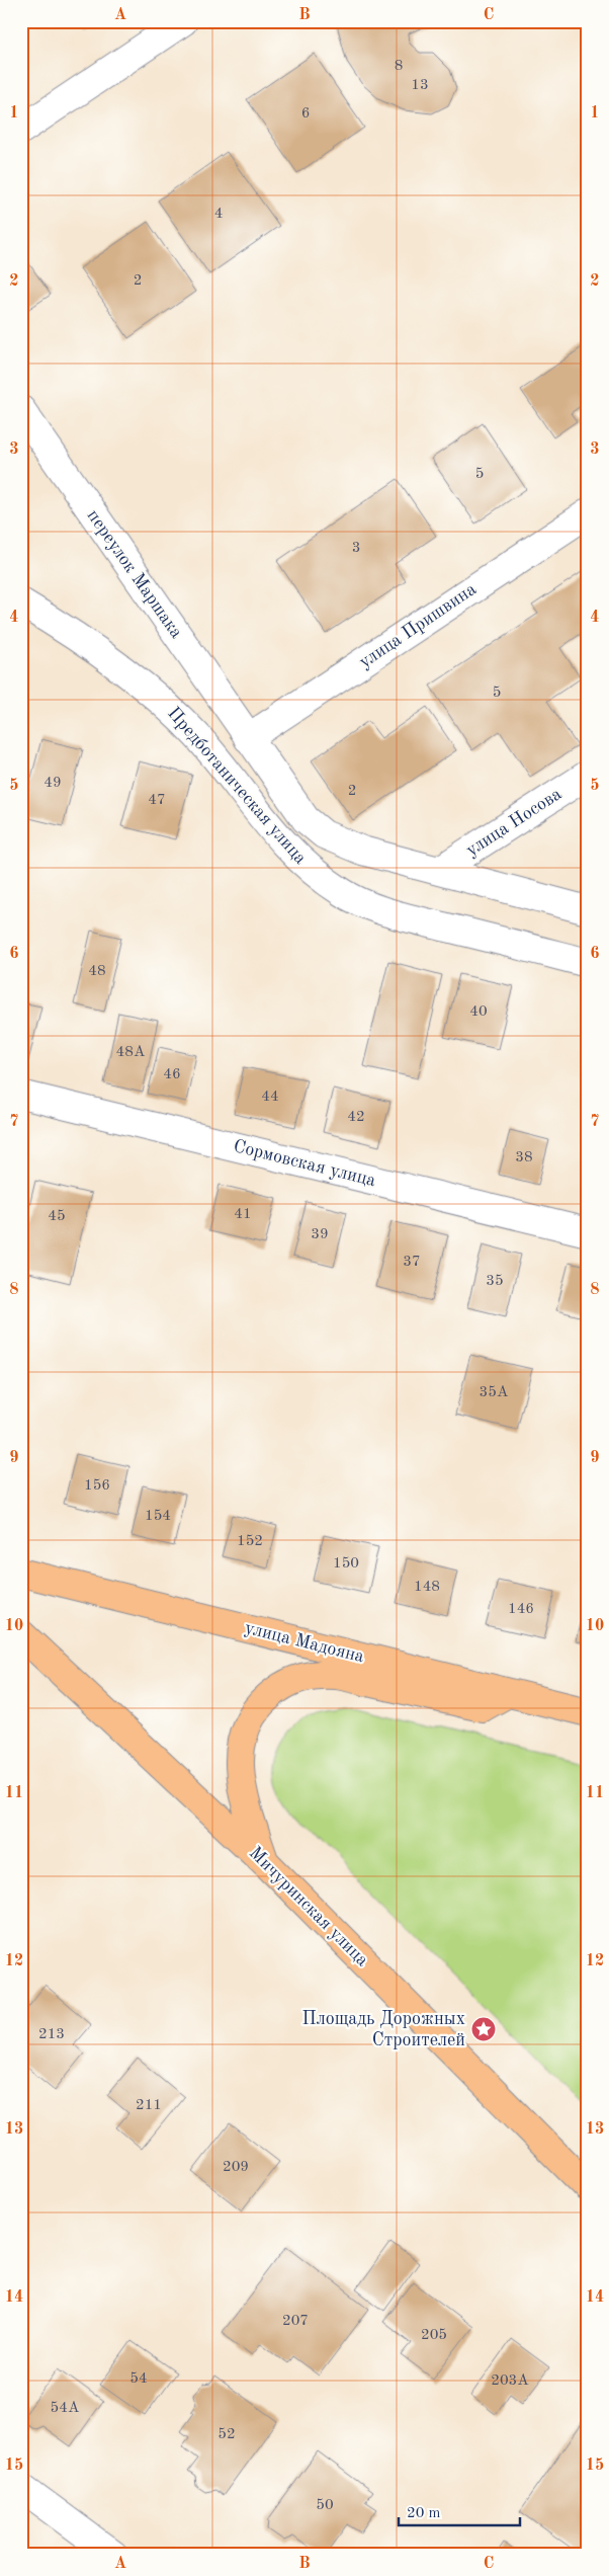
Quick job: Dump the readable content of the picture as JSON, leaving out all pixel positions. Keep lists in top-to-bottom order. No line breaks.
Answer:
{"streets":{"main road":["улица Мадояна","Мичуринская улица"],"street":["переулок Маршака","улица Пришвина","Предботаническая улица","улица Носова","Сормовская улица"]},"crossings":[["переулок Маршака","улица Пришвина"],["переулок Маршака","Предботаническая улица"],["улица Пришвина","Предботаническая улица"],["Предботаническая улица","улица Носова"]],"places":{"place":["Площадь Дорожных Строителей"]},"house_numbers":["8","13","6","4","2","5","3","5","49","2","47","48","40","48А","46","44","42","38","41","45","39","37","35","35А","156","154","152","150","148","146","213","211","209","207","205","54","203А","54А","52","50"],"scale_bar":"20 m","grid":{"columns":["A","B","C"],"rows":["1","2","3","4","5","6","7","8","9","10","11","12","13","14","15"]}}
